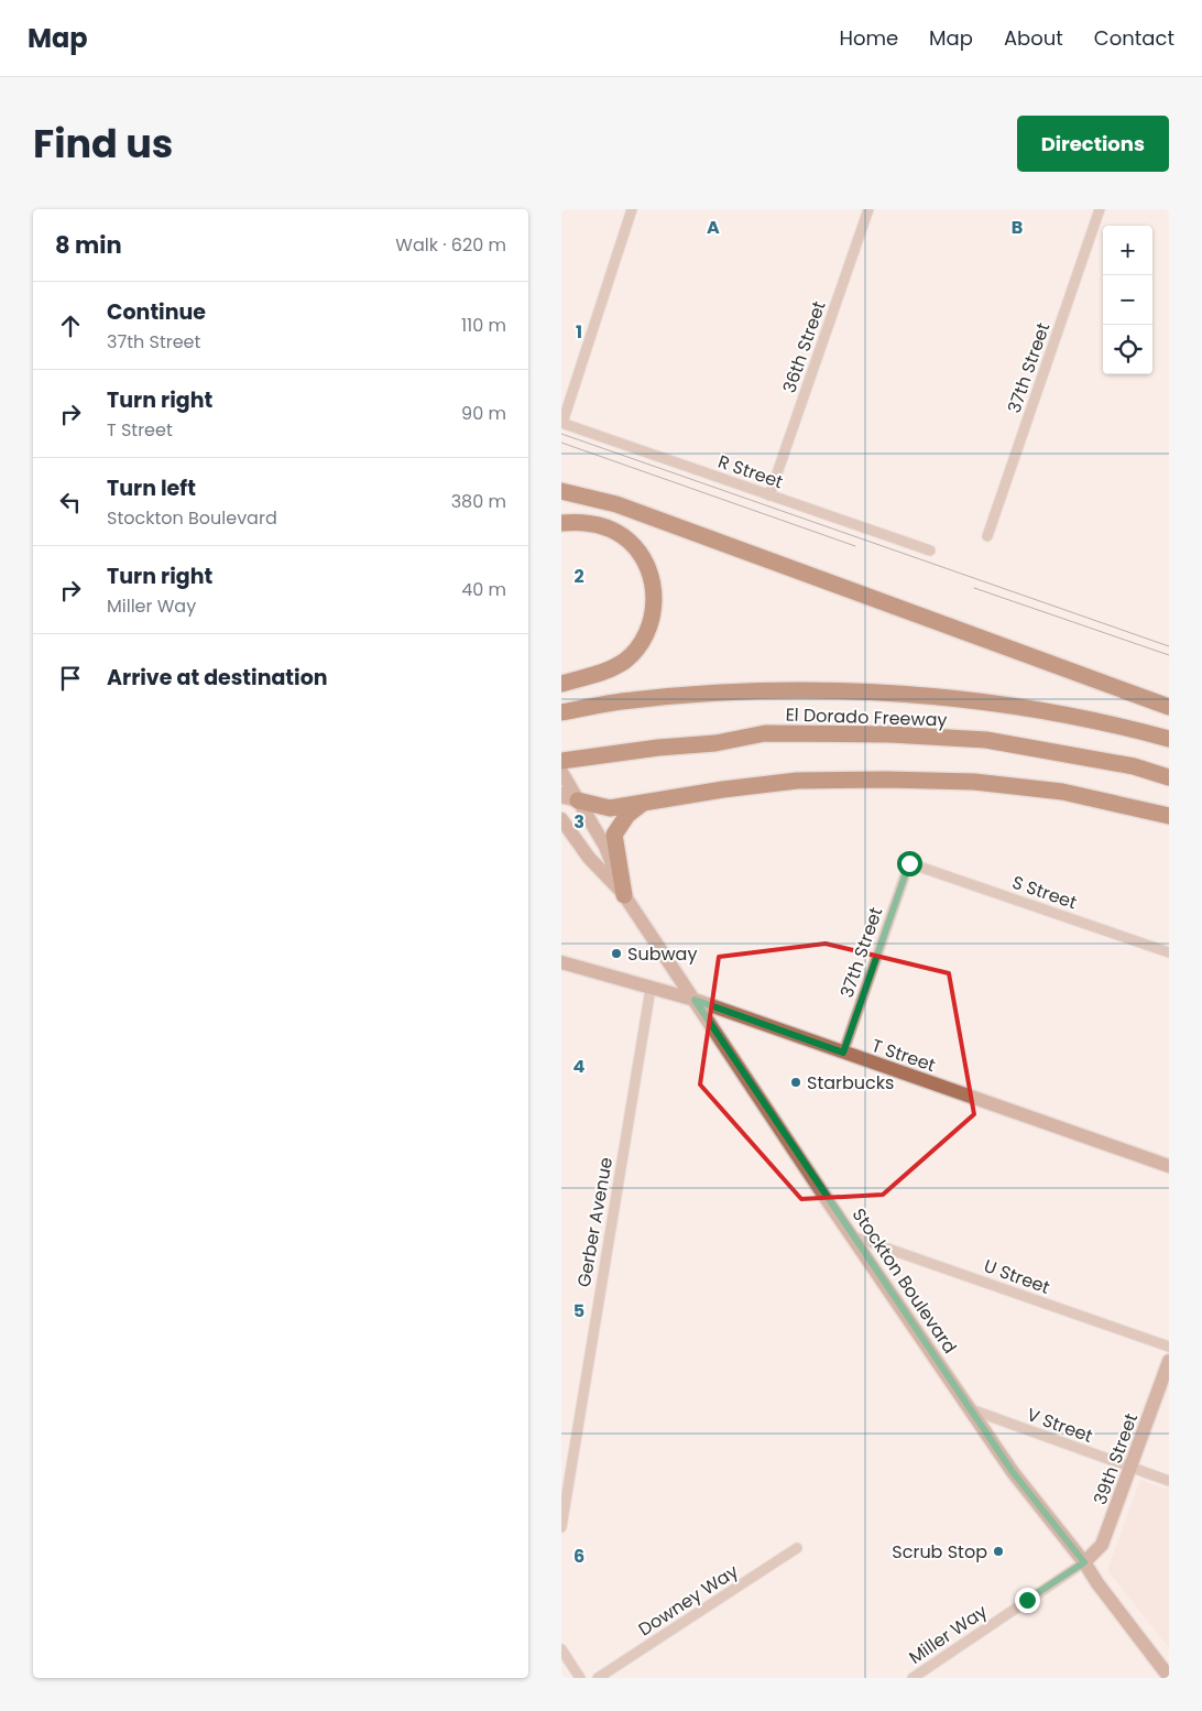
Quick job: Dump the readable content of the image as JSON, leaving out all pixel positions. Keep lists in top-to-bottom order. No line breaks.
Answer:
{"streets":{"highway":["El Dorado Freeway"],"main road":["T Street","Stockton Boulevard","39th Street"],"street":["36th Street","37th Street","R Street","S Street","Gerber Avenue","U Street","V Street","Downey Way","Miller Way"]},"crossings":[["36th Street","R Street"],["37th Street","S Street"],["37th Street","T Street"],["T Street","Gerber Avenue"],["T Street","Stockton Boulevard"],["U Street","Stockton Boulevard"],["Stockton Boulevard","V Street"],["Stockton Boulevard","39th Street"],["Stockton Boulevard","Miller Way"],["V Street","39th Street"],["39th Street","Miller Way"]],"places":["Subway","Starbucks","Scrub Stop"],"page":{"header":"Map","nav":["Home","Map","About","Contact"],"title":"Find us","buttons":"Directions","heading":["8 min","Walk · 620 m"],"map_buttons":["+","−"],"list":[["Continue","37th Street","110 m"],["Turn right","T Street","90 m"],["Turn left","Stockton Boulevard","380 m"],["Turn right","Miller Way","40 m"],"Arrive at destination"]},"grid":{"columns":["A","B"],"rows":["1","2","3","4","5","6"]}}
